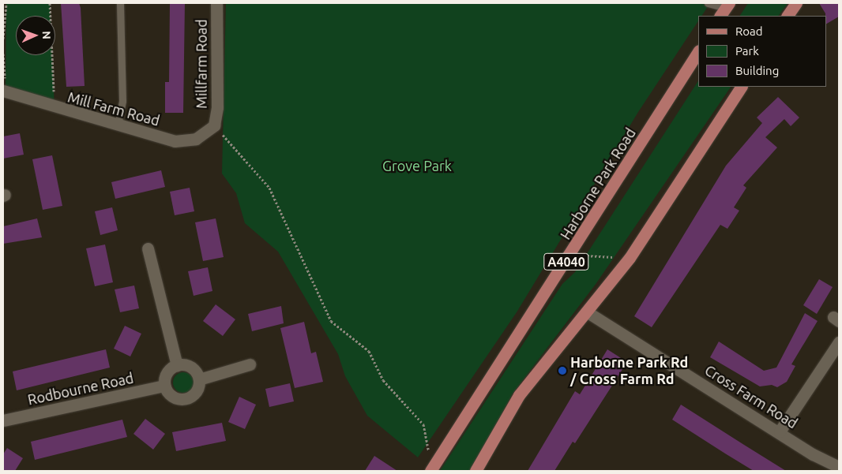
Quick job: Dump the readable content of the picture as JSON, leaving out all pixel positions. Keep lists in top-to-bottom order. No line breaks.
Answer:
{"streets":{"main road":["Harborne Park Road","A4040"],"street":["Millfarm Road","Mill Farm Road","Rodbourne Road","Cross Farm Road"]},"crossings":[["Millfarm Road","Mill Farm Road"]],"parks":["Grove Park"],"places":["Harborne Park Rd / Cross Farm Rd"],"legend":["Road","Park","Building"],"north":"right"}
